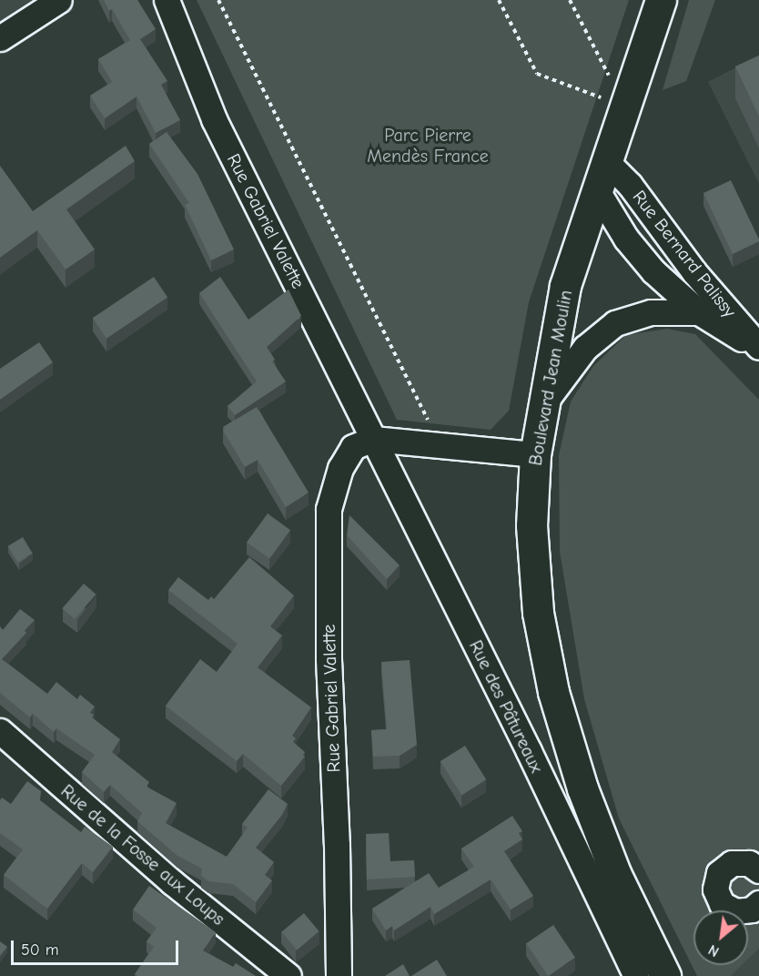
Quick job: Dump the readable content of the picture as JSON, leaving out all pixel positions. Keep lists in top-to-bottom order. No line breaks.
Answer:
{"streets":{"main road":["Boulevard Jean Moulin"],"street":["Rue Gabriel Valette","Rue Bernard Palissy","Rue des Pâtureaux","Rue de la Fosse aux Loups"]},"crossings":[["Rue Gabriel Valette","Rue des Pâtureaux"],["Rue Bernard Palissy","Boulevard Jean Moulin"]],"parks":["Parc Pierre Mendès France"],"scale_bar":"50 m","north":"bottom left"}
